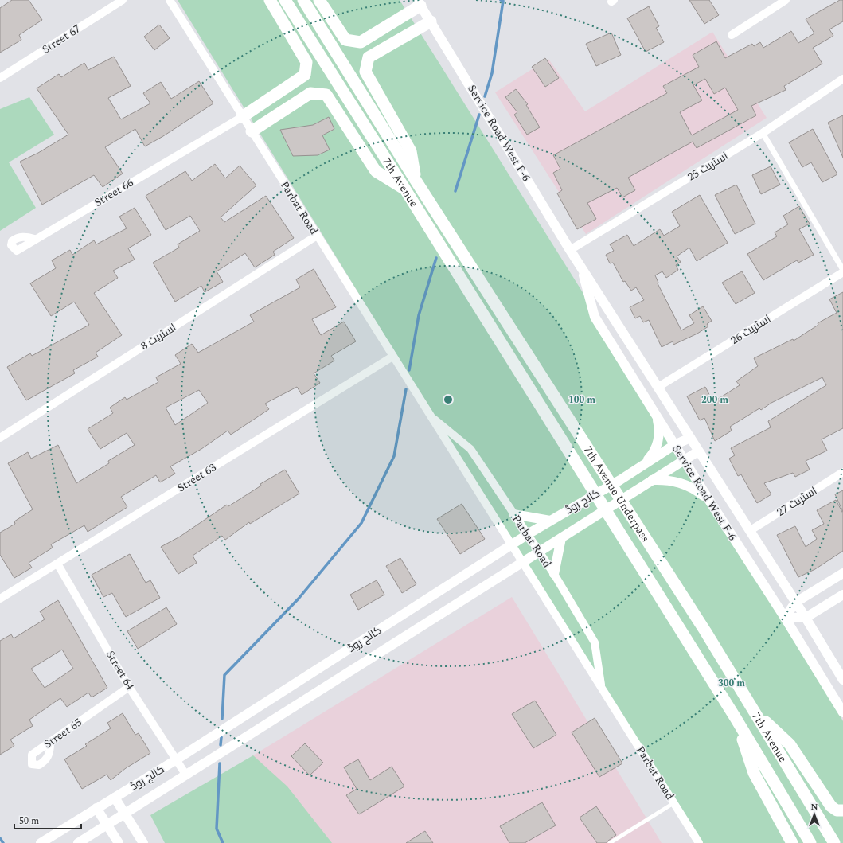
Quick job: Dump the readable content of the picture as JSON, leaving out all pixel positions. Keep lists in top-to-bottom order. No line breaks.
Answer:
{"streets":{"main road":["7th Avenue","7th Avenue Underpass"],"street":["Street 67","Service Road West F-6","اسٹریٹ 25","Street 66","Parbat Road","اسٹریٹ 26","اسٹریٹ 8","Street 63","کالج روڈ","اسٹریٹ 27","Street 64","Street 65"]},"crossings":[["Service Road West F-6","اسٹریٹ 25"],["Service Road West F-6","اسٹریٹ 26"],["Service Road West F-6","کالج روڈ"],["Service Road West F-6","اسٹریٹ 27"],["7th Avenue","7th Avenue Underpass"],["Street 66","Parbat Road"],["Parbat Road","اسٹریٹ 8"],["Parbat Road","Street 63"],["Parbat Road","کالج روڈ"],["Street 63","Street 64"],["کالج روڈ","Street 64"],["Street 64","Street 65"]],"scale_bar":"50 m","north":"top","rings":["100 m","200 m","300 m"]}
